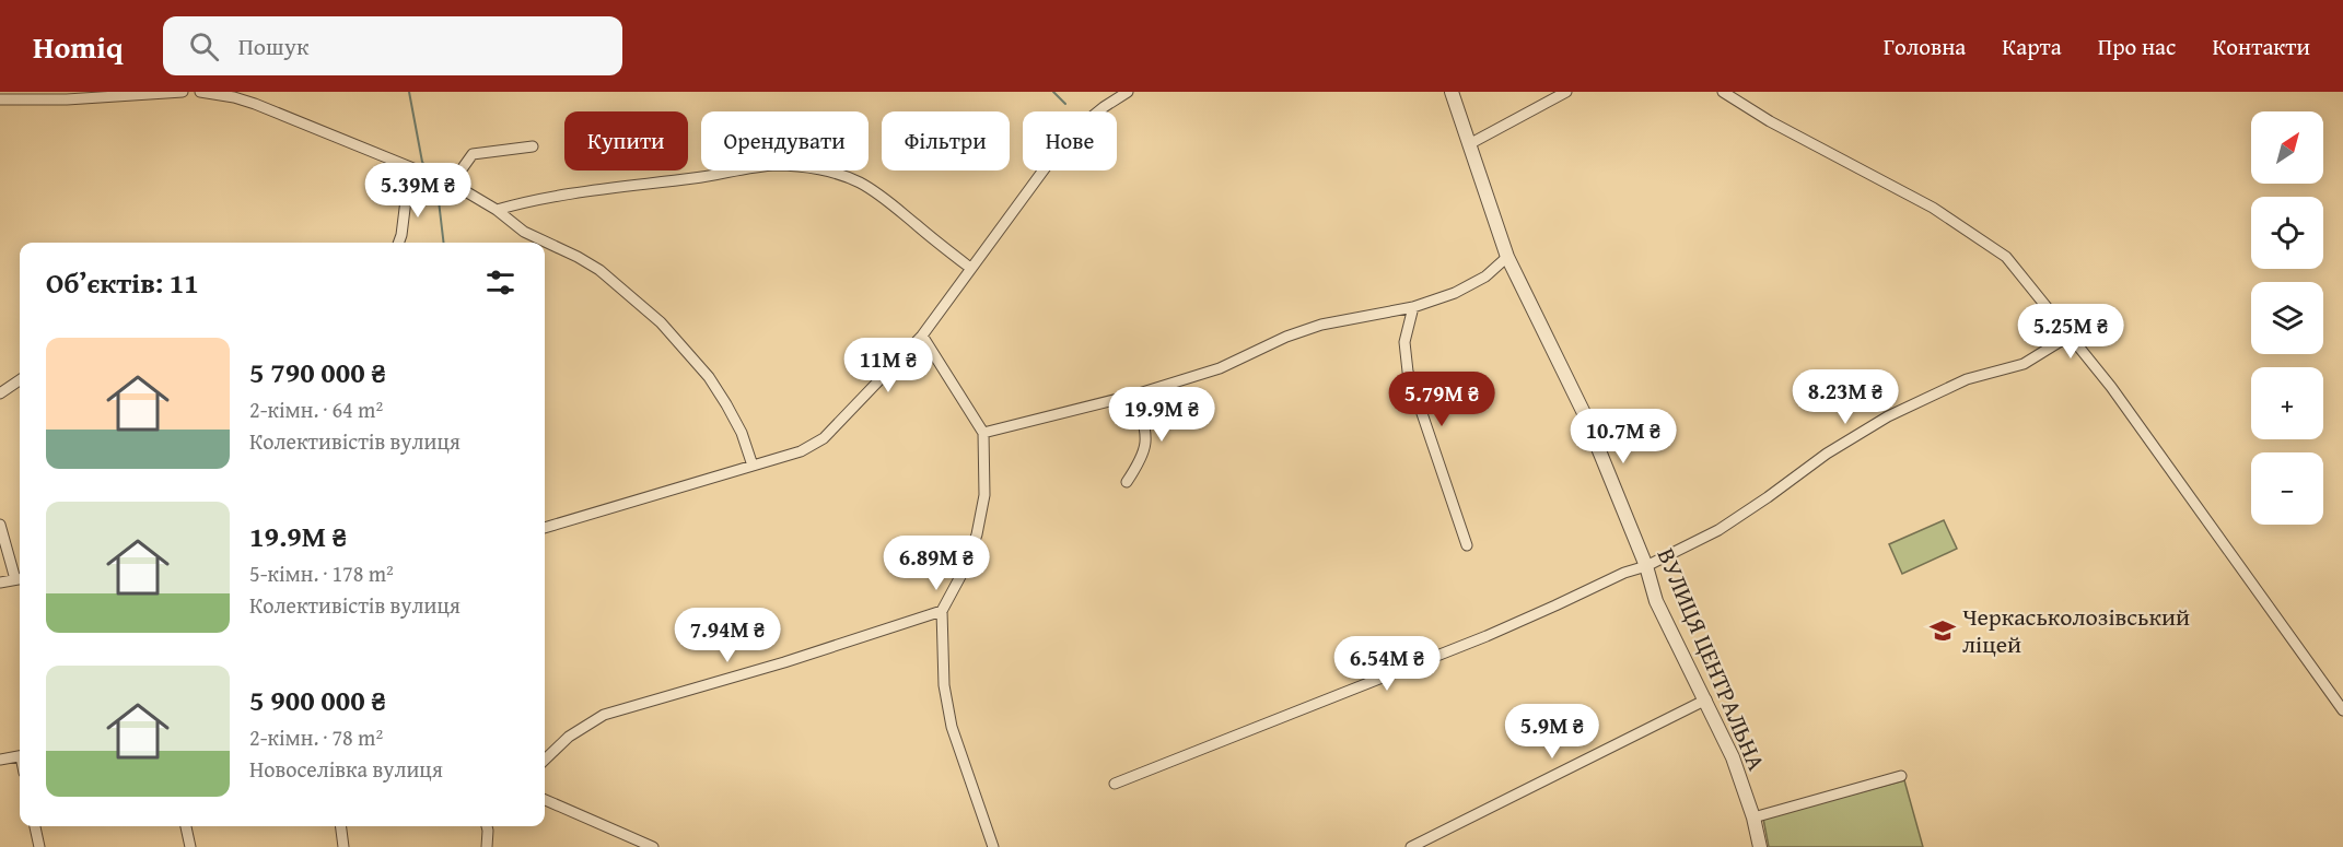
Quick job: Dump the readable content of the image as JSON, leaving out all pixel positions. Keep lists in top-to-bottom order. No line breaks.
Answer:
{"streets":{"street":["ВУЛИЦЯ ЦЕНТРАЛЬНА"]},"places":{"school or university":["Черкаськолозівський ліцей"]},"north":"top right","page":{"header":"Homiq","search":"Пошук","nav":["Головна","Карта","Про нас","Контакти"],"map_buttons":["+","−"],"chip":["Купити","Орендувати","Фільтри","Нове"],"price":["5.39M ₴","5.25M ₴","11M ₴","8.23M ₴","5.79M ₴","19.9M ₴","10.7M ₴","6.89M ₴","7.94M ₴","6.54M ₴","5.9M ₴"],"heading":"Об’єктів: 11","list":[{"name":"5 790 000 ₴","note":"2-кімн. · 64 m² · Колективістів вулиця"},{"name":"19.9M ₴","note":"5-кімн. · 178 m² · Колективістів вулиця"},{"name":"5 900 000 ₴","note":"2-кімн. · 78 m² · Новоселівка вулиця"}]}}
